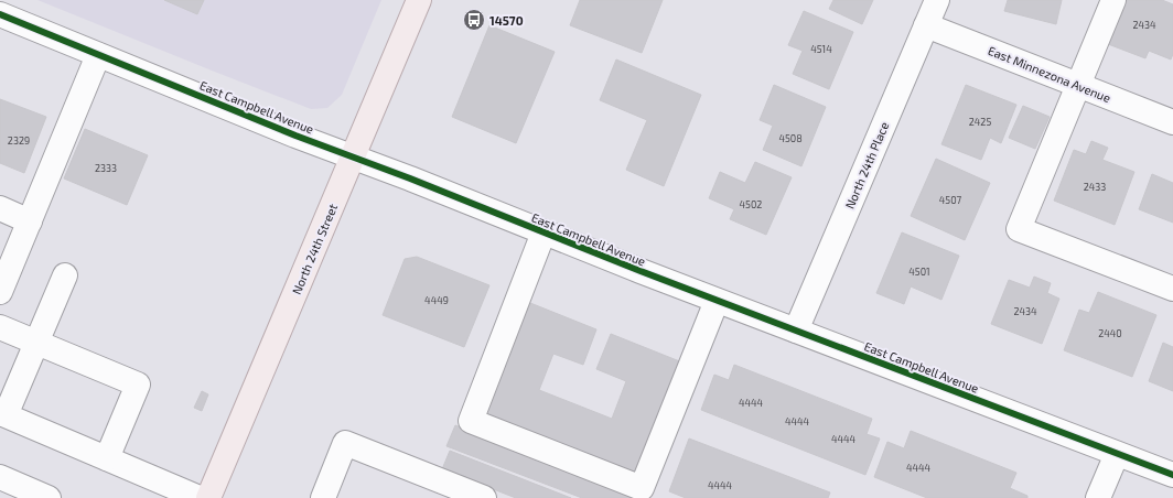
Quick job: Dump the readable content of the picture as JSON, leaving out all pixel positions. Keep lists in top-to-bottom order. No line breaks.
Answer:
{"streets":{"main road":["North 24th Street"],"street":["East Minnezona Avenue","East Campbell Avenue","North 24th Place"]},"crossings":[["East Minnezona Avenue","North 24th Place"],["East Campbell Avenue","North 24th Place"],["East Campbell Avenue","North 24th Street"]],"places":{"bus stop":["14570"]},"house_numbers":["2434","4514","2425","4508","2329","2333","2433","4507","4502","4501","4449","2434","2440","4444","4444","4444","4444","4444"]}
